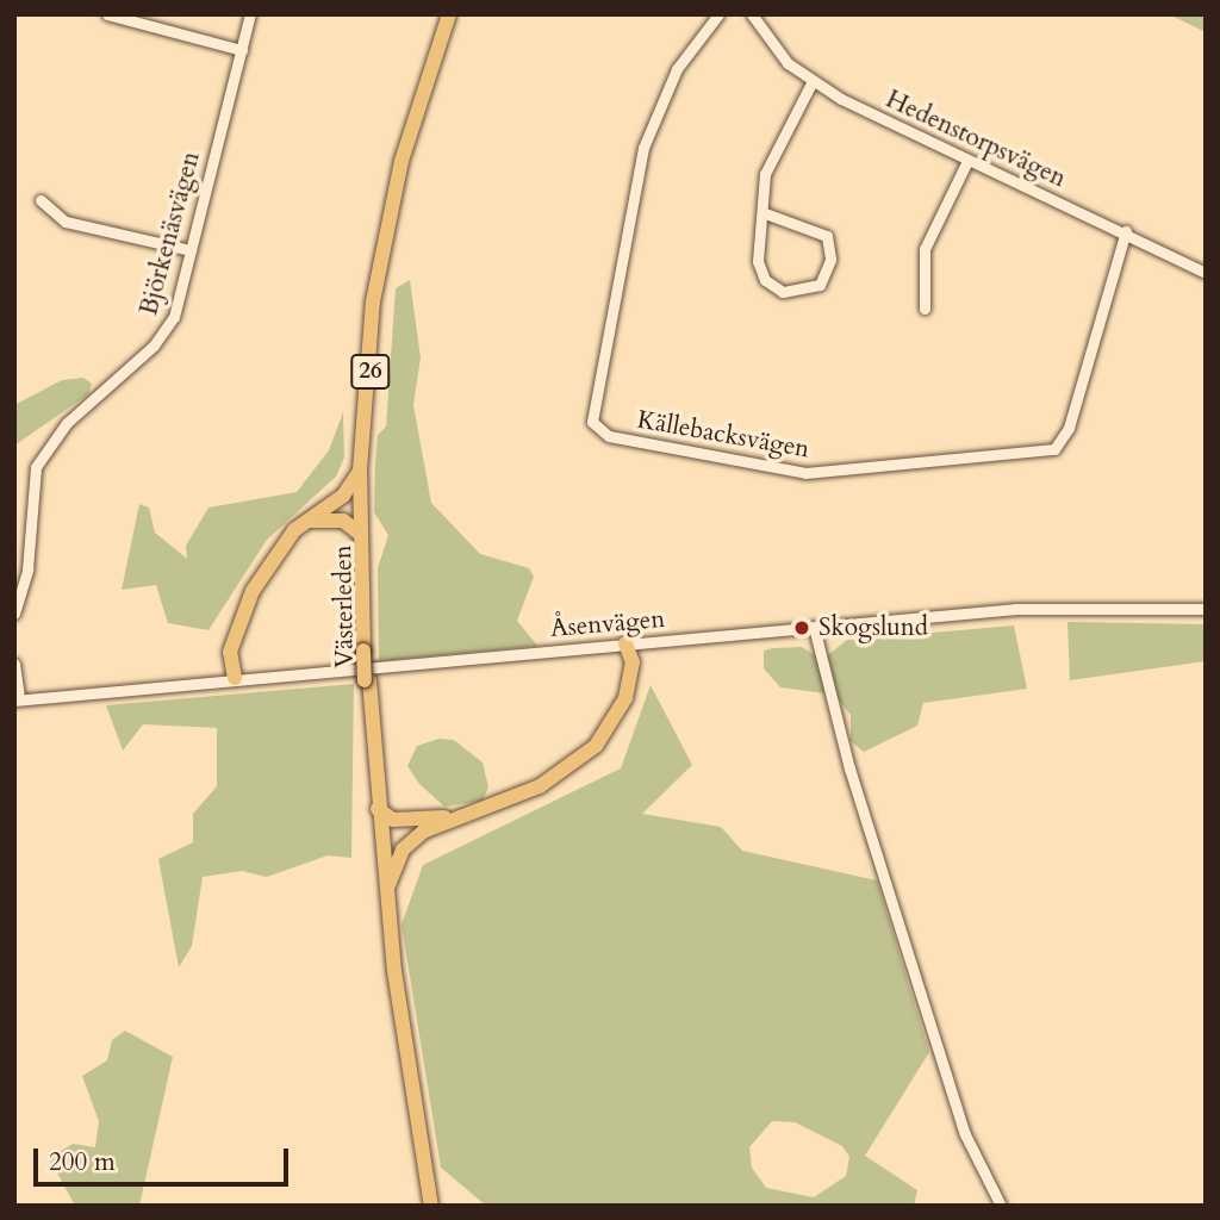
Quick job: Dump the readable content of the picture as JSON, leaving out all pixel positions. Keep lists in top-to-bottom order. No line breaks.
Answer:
{"streets":{"highway":["26","Västerleden"],"street":["Hedenstorpsvägen","Björkenäsvägen","Källebacksvägen","Åsenvägen"]},"crossings":[["Hedenstorpsvägen","Källebacksvägen"]],"places":["Skogslund"],"scale_bar":"200 m"}
